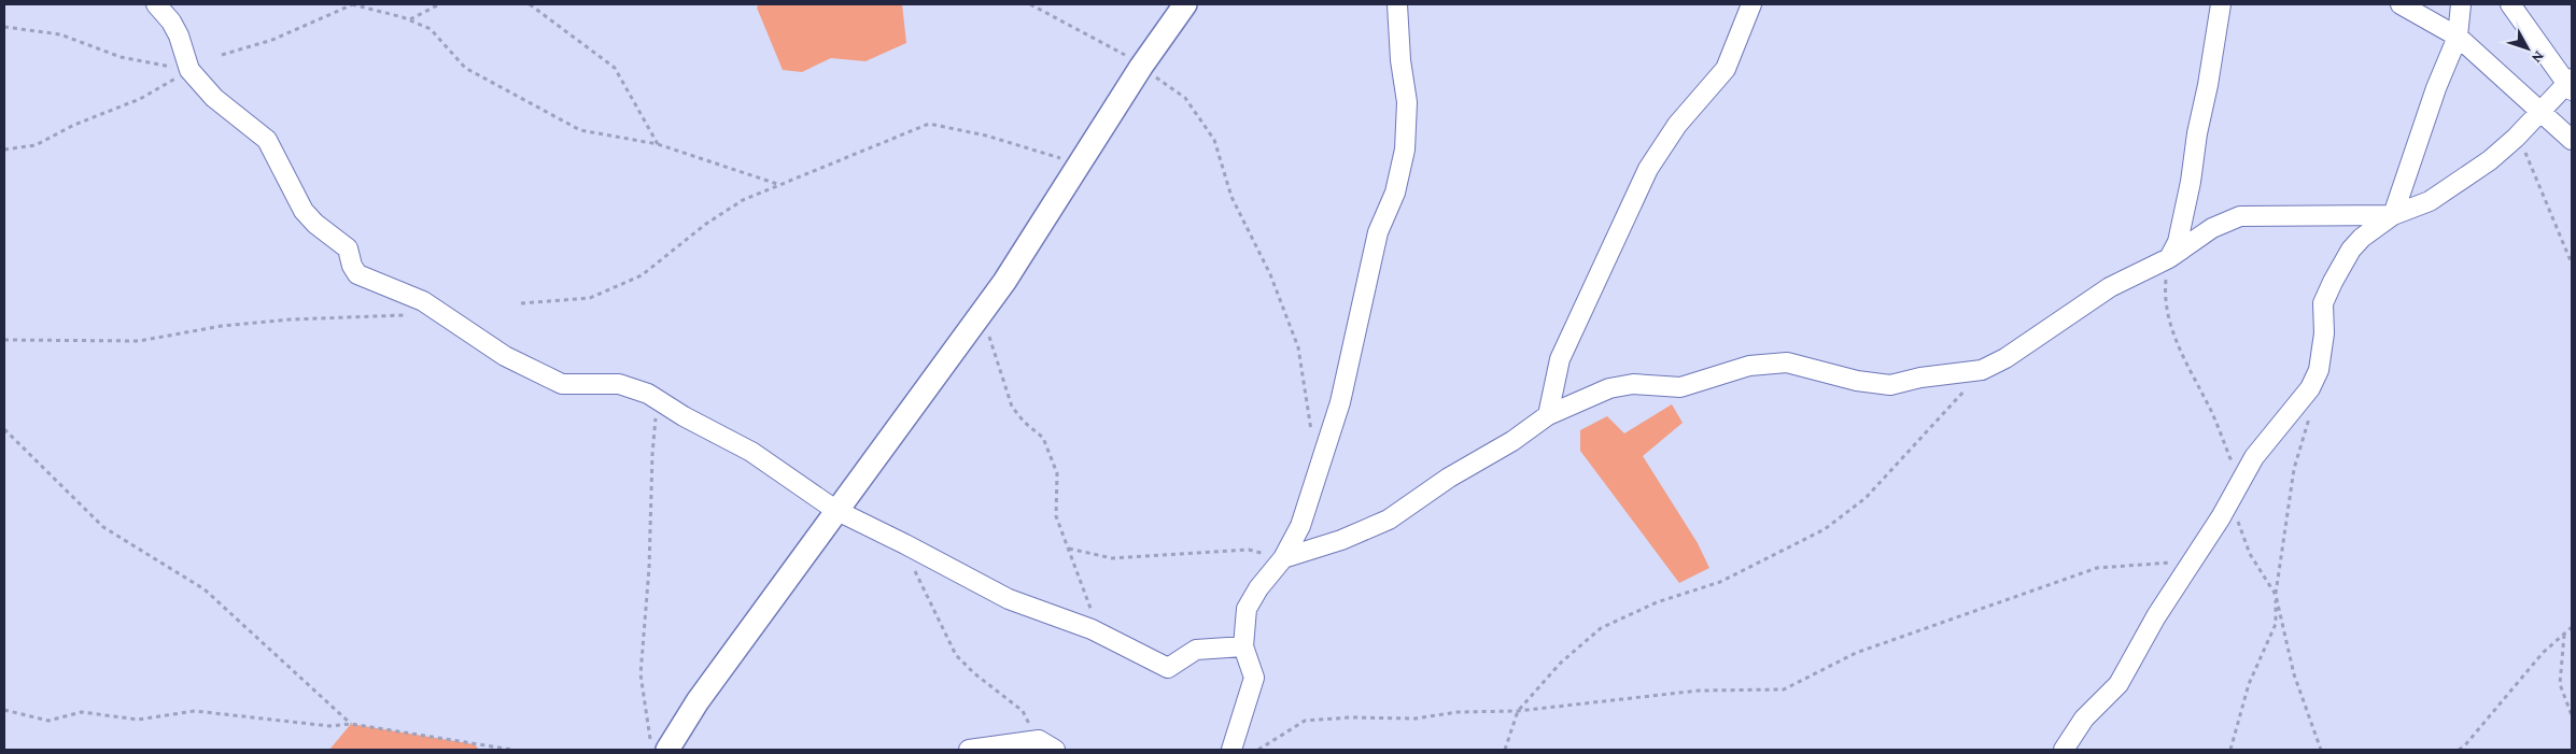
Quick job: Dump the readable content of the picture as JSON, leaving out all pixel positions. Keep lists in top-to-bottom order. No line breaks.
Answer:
{"north":"bottom right"}
